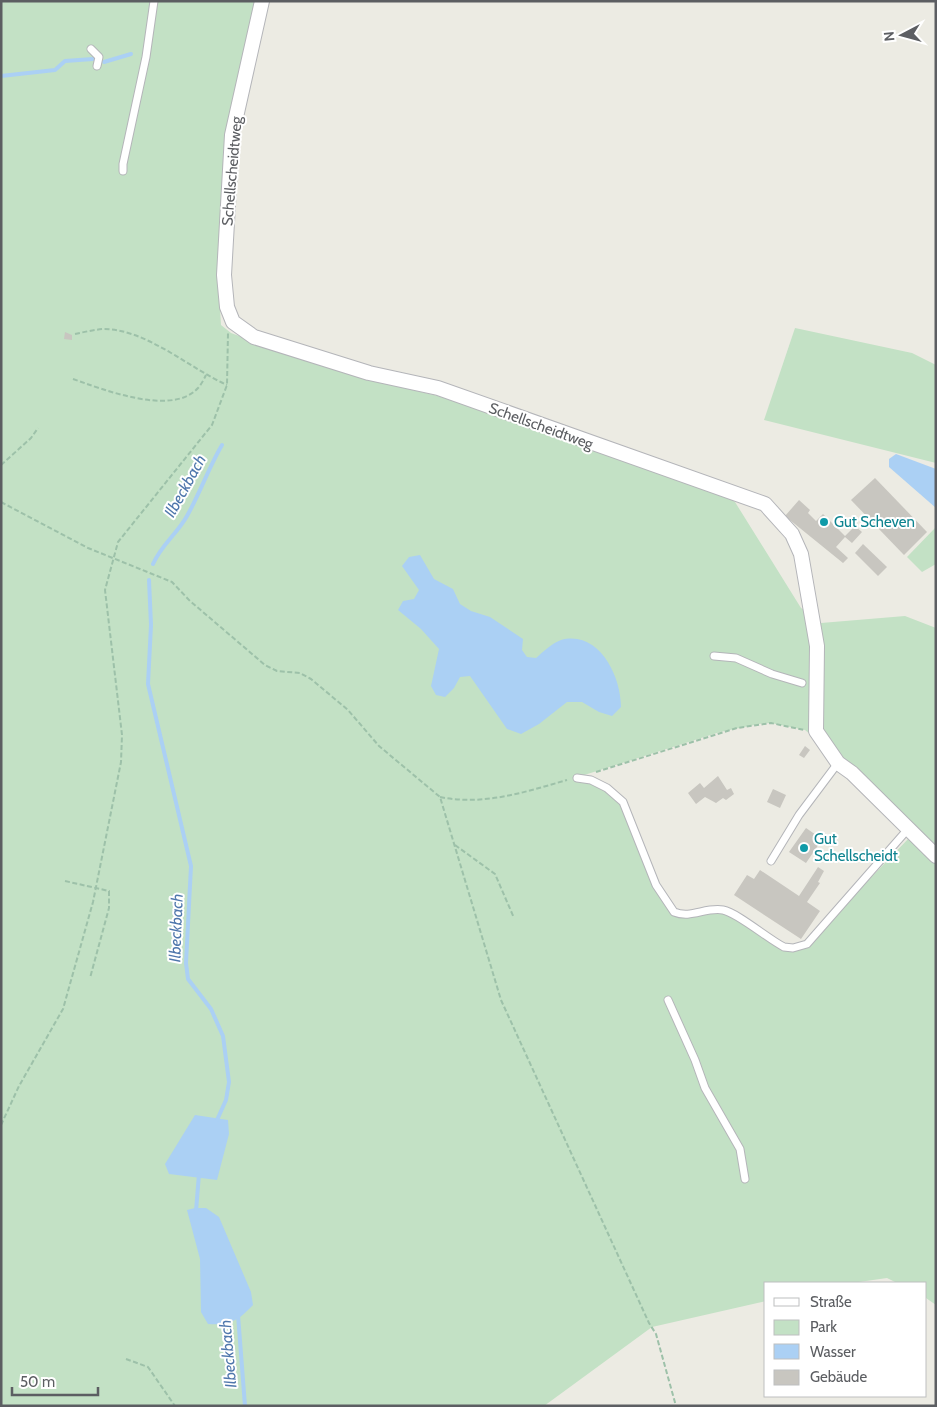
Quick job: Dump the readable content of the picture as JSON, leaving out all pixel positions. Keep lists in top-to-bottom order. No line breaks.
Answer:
{"streets":{"street":["Schellscheidtweg"]},"water":["Ilbeckbach"],"places":["Gut Scheven","Gut Schellscheidt"],"legend":["Straße","Park","Wasser","Gebäude"],"scale_bar":"50 m","north":"left"}
